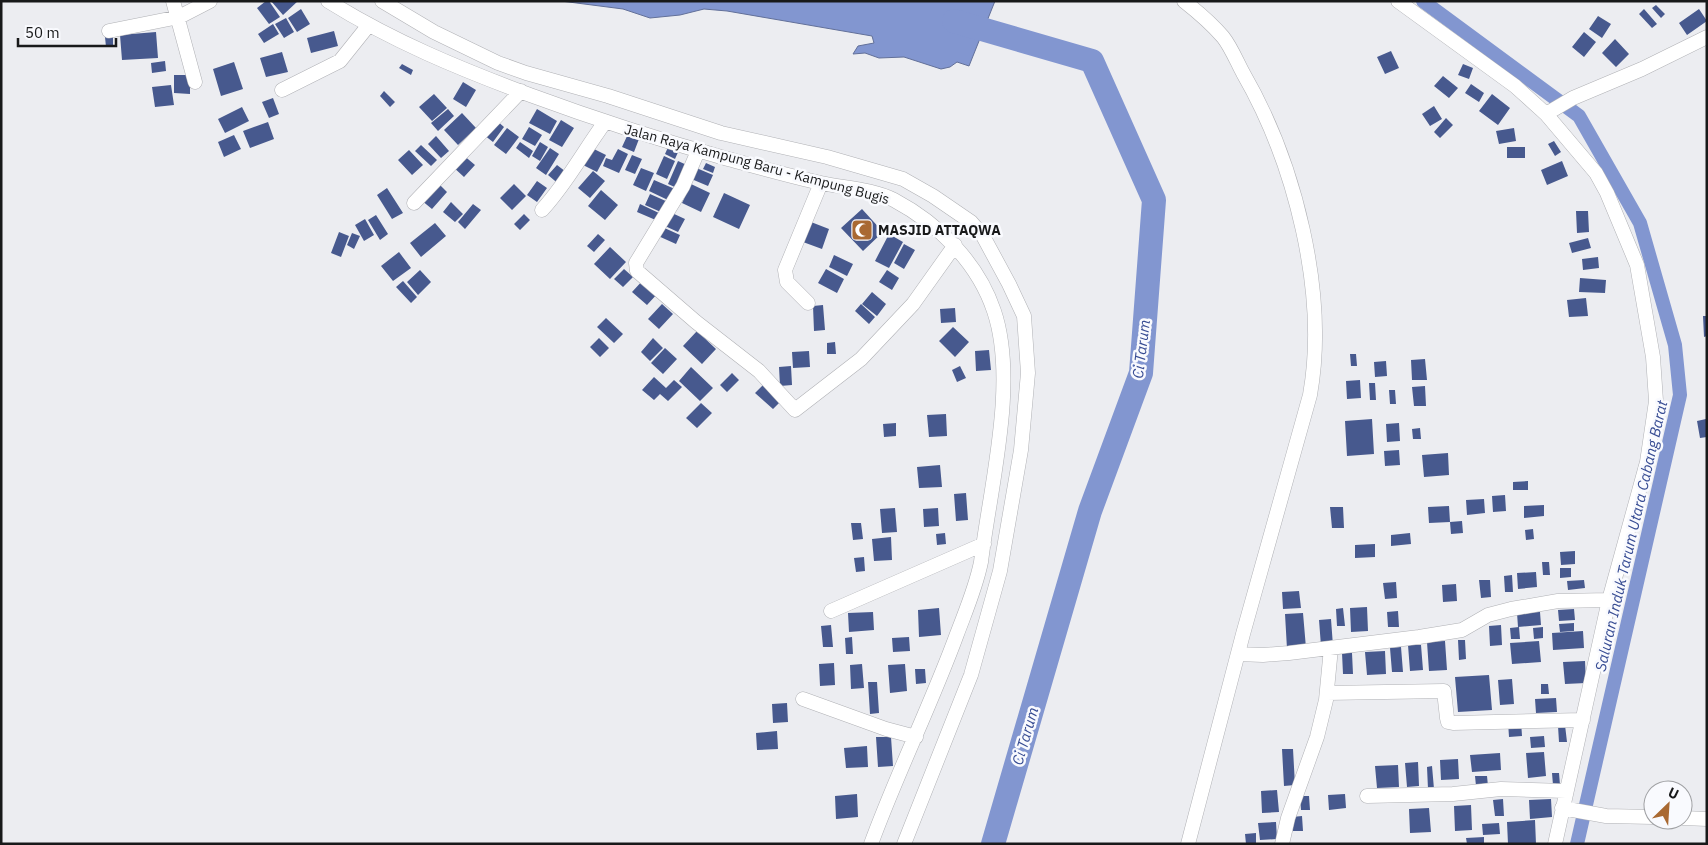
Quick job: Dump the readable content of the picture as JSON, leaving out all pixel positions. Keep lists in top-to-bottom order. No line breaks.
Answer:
{"streets":{"street":["Jalan Raya Kampung Baru - Kampung Bugis"]},"water":["Ci Tarum","Saluran Induk Tarum Utara Cabang Barat"],"places":{"mosque":["MASJID ATTAQWA"]},"scale_bar":"50 m","north":"top right"}
